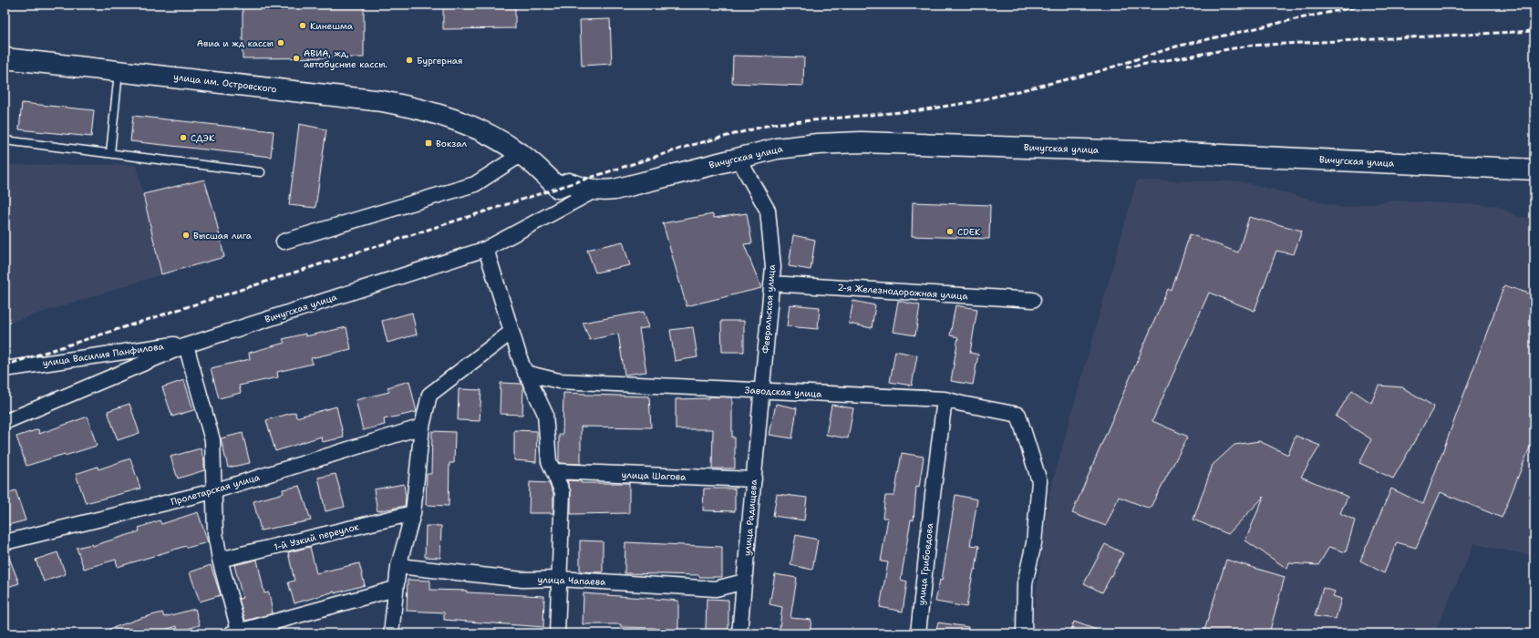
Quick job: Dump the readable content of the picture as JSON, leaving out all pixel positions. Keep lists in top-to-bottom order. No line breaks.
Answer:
{"streets":{"main road":["улица им. Островского","Вичугская улица"],"street":["2-я Железнодорожная улица","Февральская улица","улица Василия Панфилова","Заводская улица","улица Шагова","Пролетарская улица","улица Радищева","1-й Узкий переулок","улица Грибоедова","улица Чапаева"]},"crossings":[["улица им. Островского","Вичугская улица"],["Вичугская улица","Февральская улица"],["Вичугская улица","улица Василия Панфилова"],["2-я Железнодорожная улица","Февральская улица"],["Февральская улица","Заводская улица"],["Февральская улица","улица Радищева"],["Заводская улица","улица Радищева"],["Заводская улица","улица Грибоедова"],["улица Шагова","улица Радищева"],["улица Радищева","улица Чапаева"]],"places":{"other":["Кинешма","Авиа и жд кассы","АВИА, жд, автобусные кассы.","Бургерная","СДЭК","CDEK","Высшая лига"],"transit":["Вокзал"]}}
